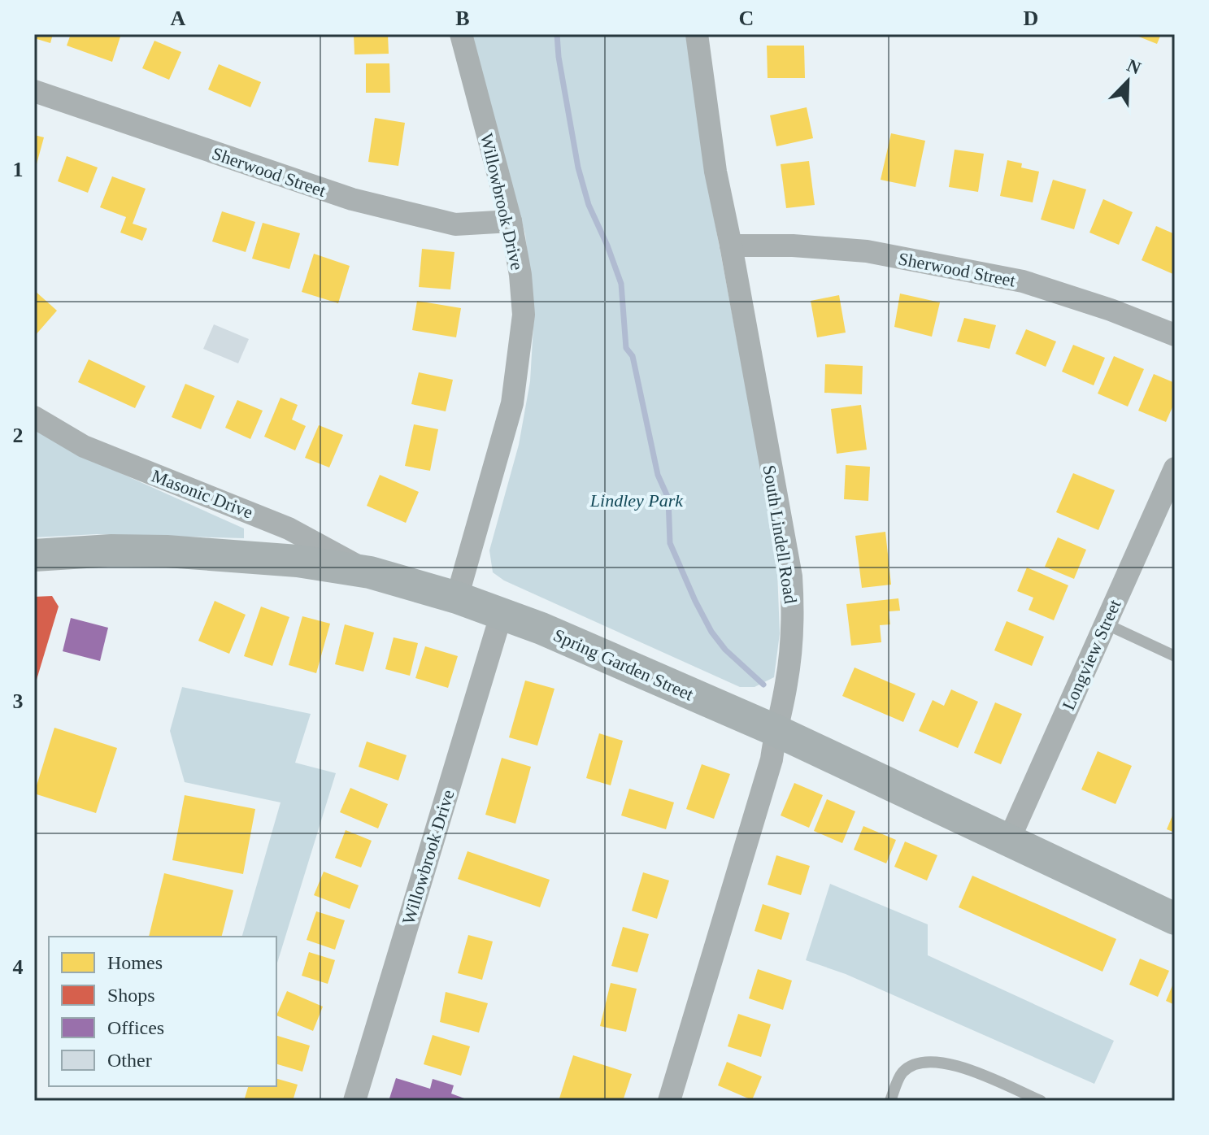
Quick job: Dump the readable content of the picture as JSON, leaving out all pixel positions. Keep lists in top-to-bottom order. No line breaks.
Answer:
{"streets":{"main road":["Spring Garden Street"],"street":["Sherwood Street","Willowbrook Drive","Masonic Drive","South Lindell Road","Longview Street"]},"crossings":[["Sherwood Street","Willowbrook Drive"],["Sherwood Street","South Lindell Road"],["Willowbrook Drive","Spring Garden Street"],["Masonic Drive","Spring Garden Street"],["South Lindell Road","Spring Garden Street"],["Longview Street","Spring Garden Street"]],"parks":["Lindley Park"],"legend":["Homes","Shops","Offices","Other"],"north":"top right","grid":{"columns":["A","B","C","D"],"rows":["1","2","3","4"]}}
